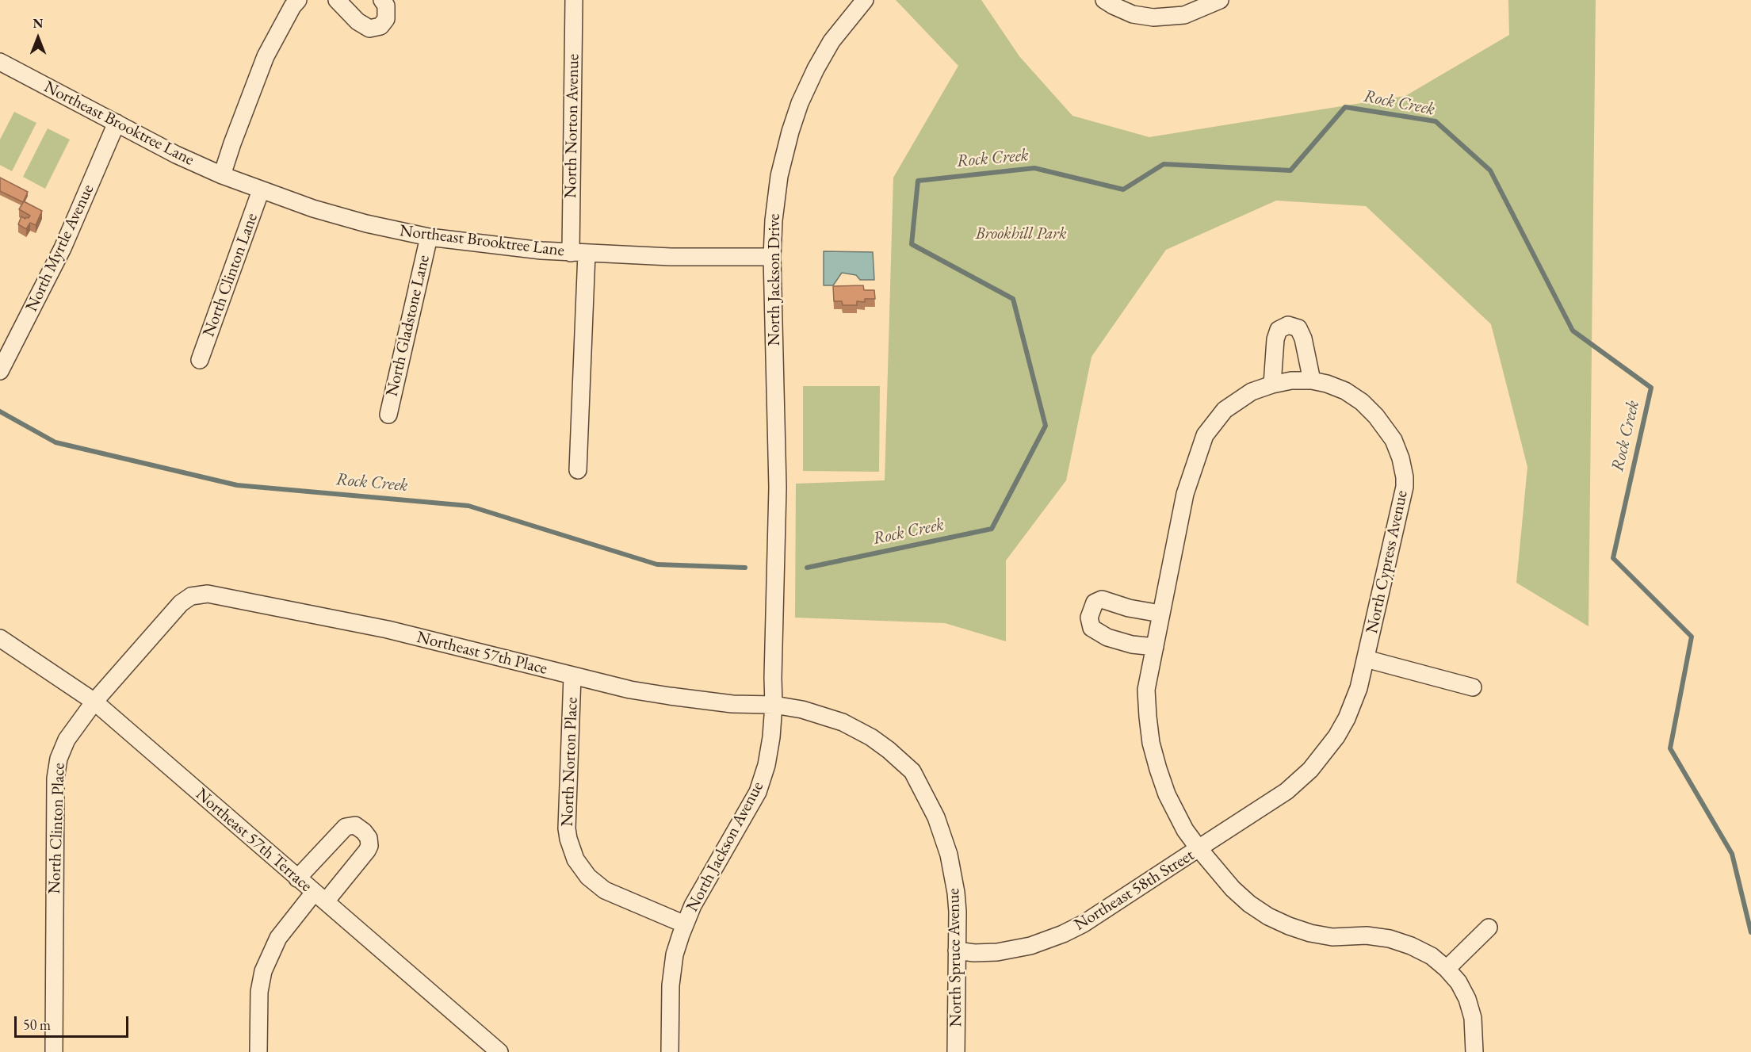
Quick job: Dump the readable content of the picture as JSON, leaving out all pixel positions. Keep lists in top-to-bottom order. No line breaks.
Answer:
{"streets":{"street":["Northeast Brooktree Lane","North Norton Avenue","North Myrtle Avenue","North Clinton Lane","North Jackson Drive","North Gladstone Lane","North Cypress Avenue","Northeast 57th Place","North Norton Place","North Clinton Place","Northeast 57th Terrace","North Jackson Avenue","Northeast 58th Street","North Spruce Avenue"]},"crossings":[["Northeast Brooktree Lane","North Norton Avenue"],["Northeast Brooktree Lane","North Myrtle Avenue"],["Northeast Brooktree Lane","North Clinton Lane"],["Northeast Brooktree Lane","North Jackson Drive"],["Northeast Brooktree Lane","North Gladstone Lane"],["North Jackson Drive","North Jackson Avenue"],["North Cypress Avenue","Northeast 58th Street"],["Northeast 57th Place","North Norton Place"],["Northeast 57th Place","North Clinton Place"],["Northeast 57th Place","North Jackson Avenue"],["Northeast 57th Place","North Spruce Avenue"],["North Norton Place","North Jackson Avenue"],["North Clinton Place","Northeast 57th Terrace"],["North Jackson Avenue","North Spruce Avenue"],["Northeast 58th Street","North Spruce Avenue"]],"water":["Rock Creek"],"parks":["Brookhill Park"],"scale_bar":"50 m","north":"top"}
